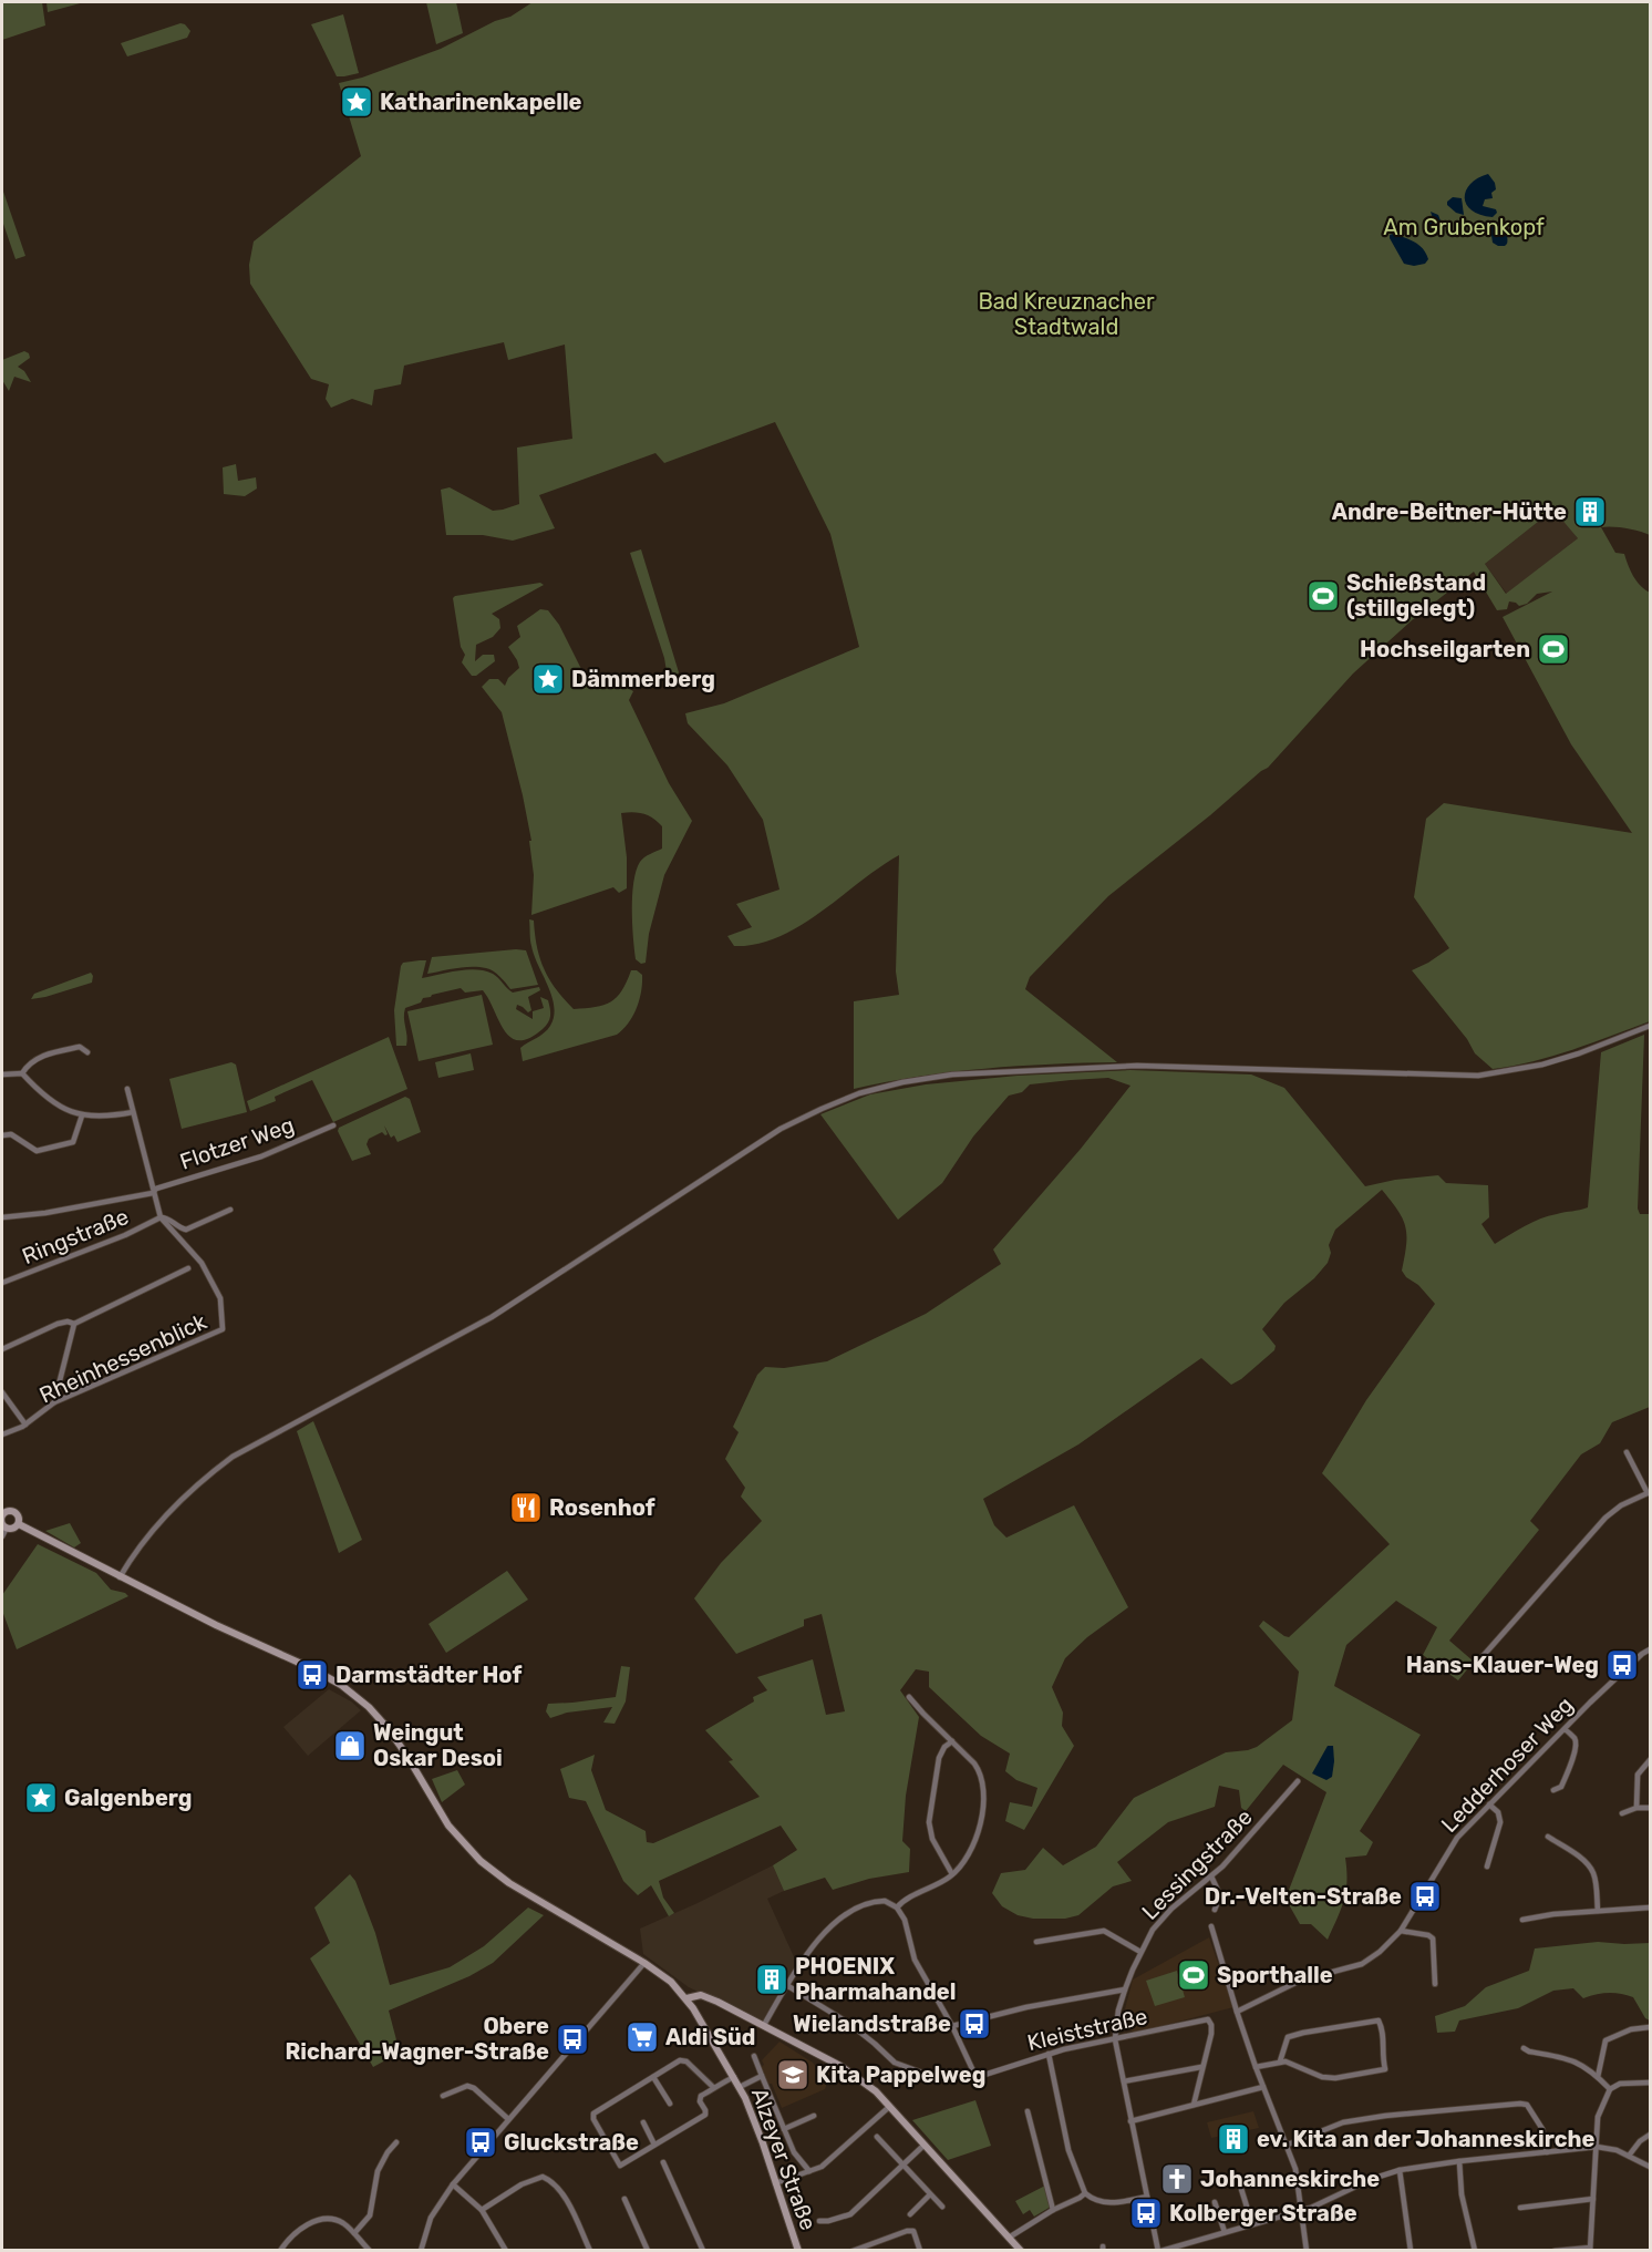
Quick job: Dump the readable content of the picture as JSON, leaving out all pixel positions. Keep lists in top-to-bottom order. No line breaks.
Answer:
{"streets":{"main road":["Alzeyer Straße"],"street":["Flotzer Weg","Ringstraße","Rheinhessenblick","Ledderhoser Weg","Lessingstraße","Kleiststraße"]},"crossings":[["Ringstraße","Rheinhessenblick"],["Lessingstraße","Kleiststraße"]],"parks":["Am Grubenkopf","Bad Kreuznacher Stadtwald"],"places":{"place":["Katharinenkapelle","Dämmerberg","Galgenberg"],"building":["Andre-Beitner-Hütte","PHOENIX Pharmahandel","ev. Kita an der Johanneskirche"],"sports":["Schießstand (stillgelegt)","Hochseilgarten","Sporthalle"],"restaurant":["Rosenhof"],"bus stop":["Hans-Klauer-Weg","Darmstädter Hof","Dr.-Velten-Straße","Wielandstraße","Obere Richard-Wagner-Straße","Gluckstraße","Kolberger Straße"],"shop":["Weingut Oskar Desoi"],"supermarket":["Aldi Süd"],"school or university":["Kita Pappelweg"],"church":["Johanneskirche"]}}
